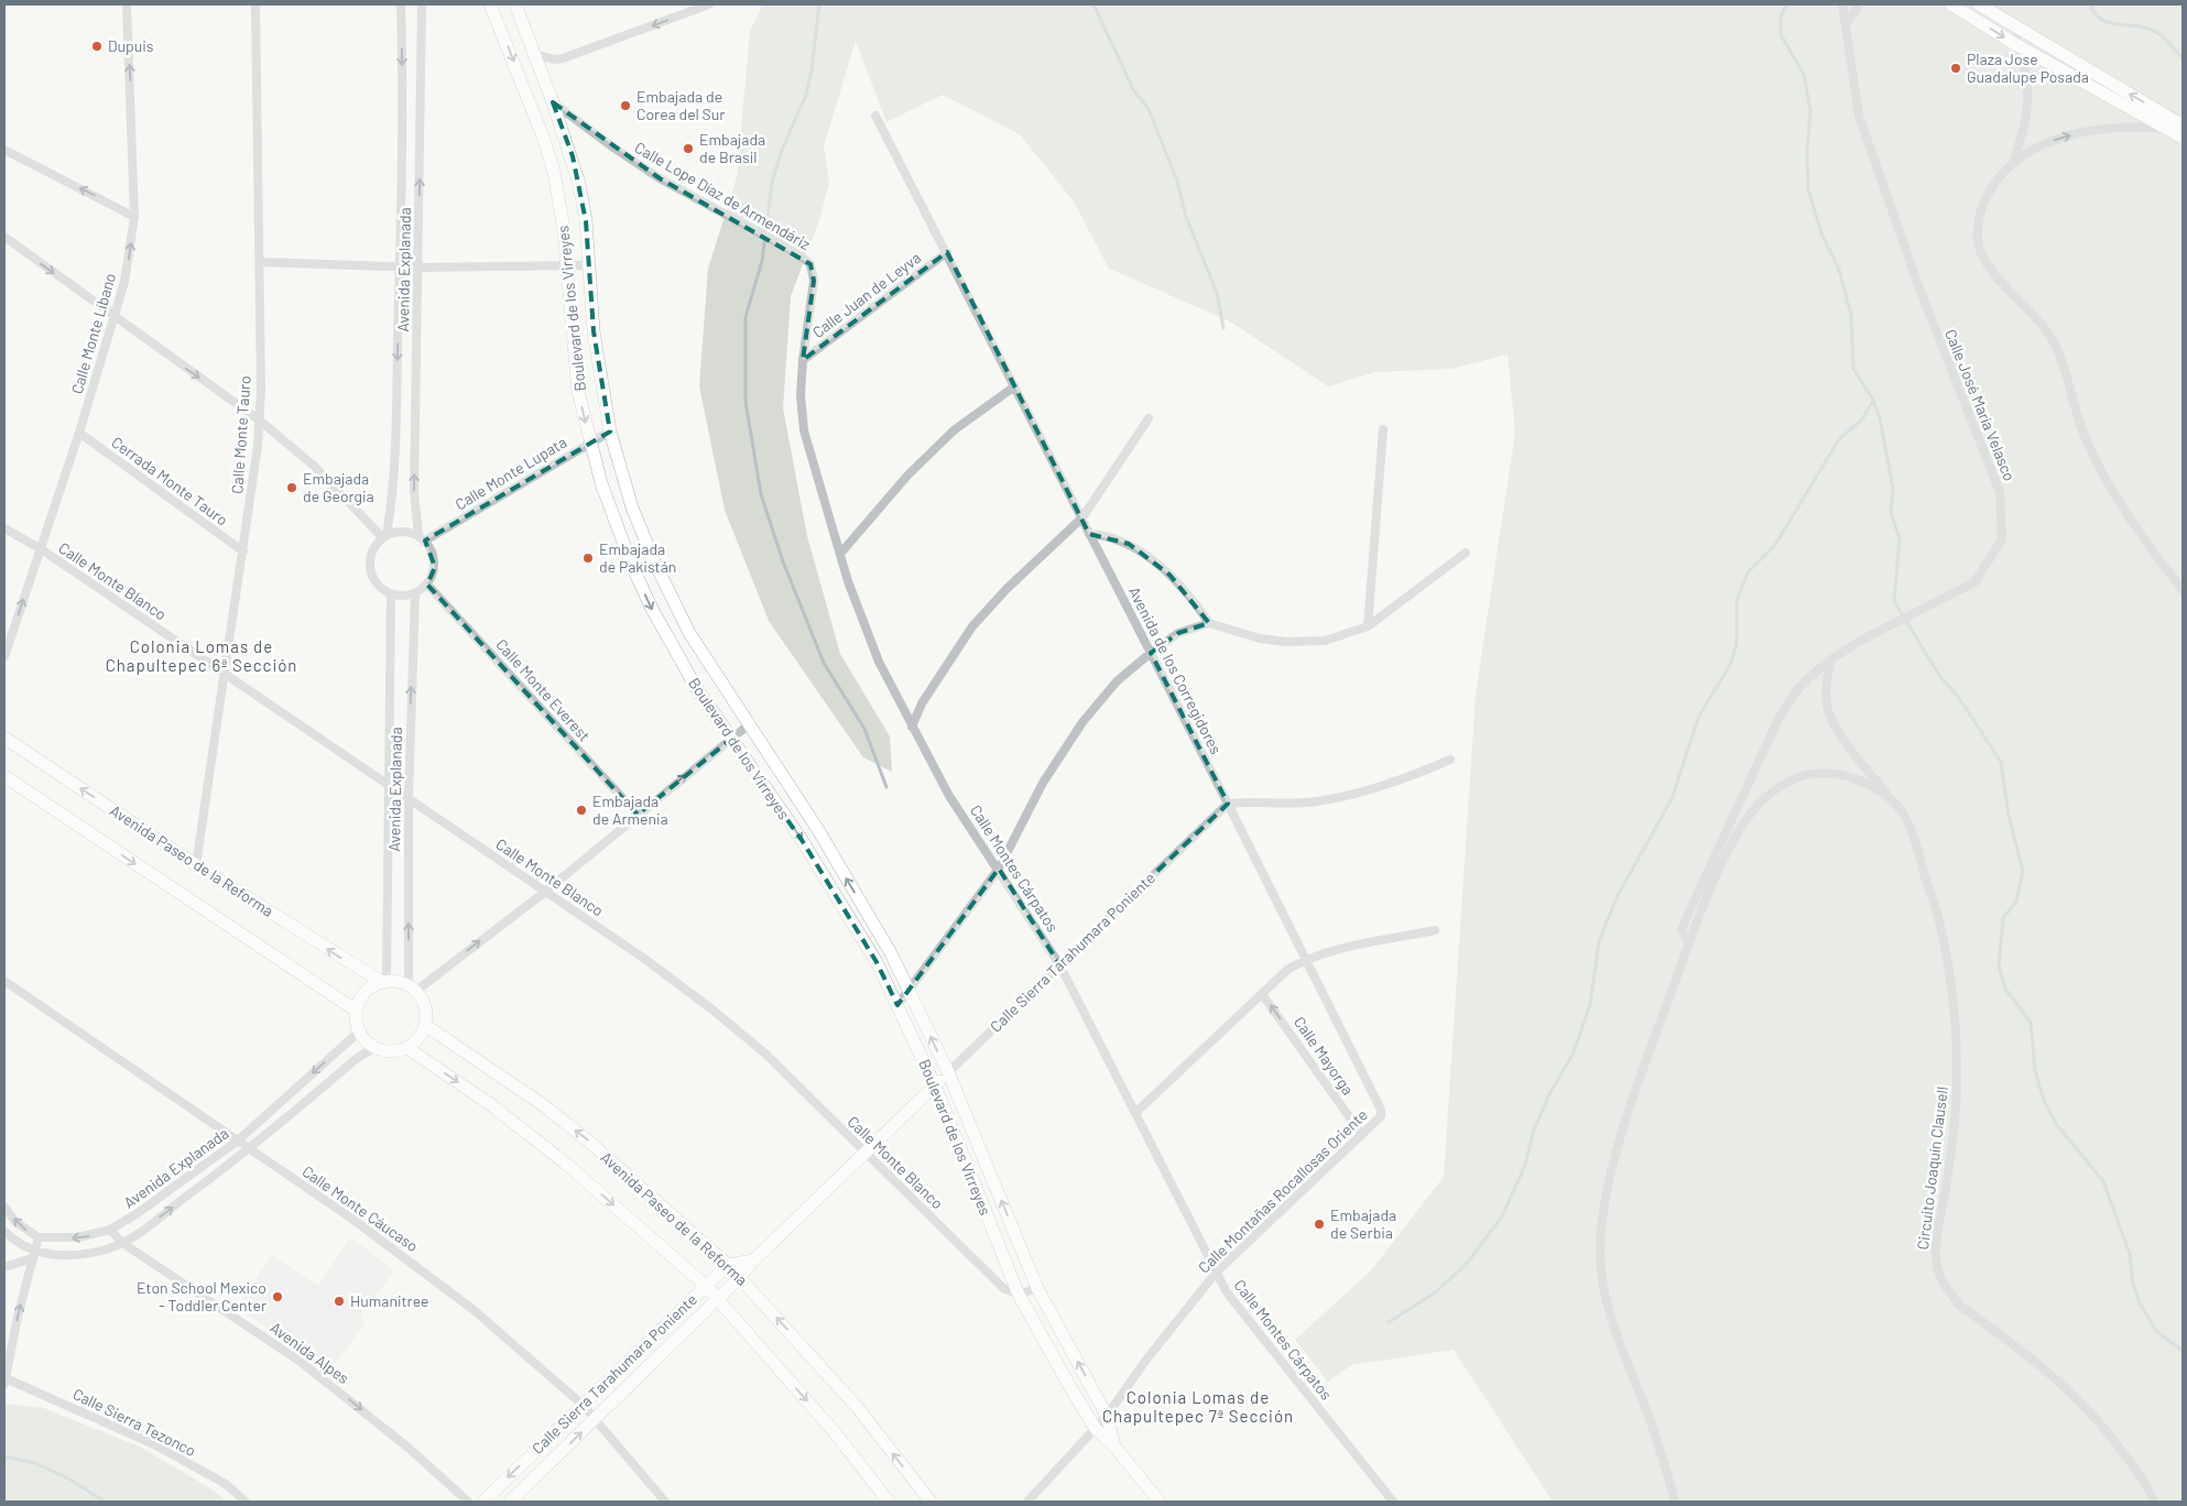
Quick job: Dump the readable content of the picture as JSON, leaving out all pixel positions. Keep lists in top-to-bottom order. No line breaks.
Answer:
{"streets":{"street":["Calle Lope Díaz de Armendáriz","Avenida Explanada","Calle Juan de Leyva","Boulevard de los Virreyes","Calle Monte Líbano","Calle José María Velasco","Calle Monte Tauro","Calle Monte Lupata","Cerrada Monte Tauro","Calle Monte Blanco","Avenida de los Corregidores","Calle Monte Everest","Avenida Paseo de la Reforma","Calle Montes Cárpatos","Calle Sierra Tarahumara Poniente","Calle Mayorga","Circuito Joaquín Clausell","Calle Montañas Rocallosas Oriente","Calle Monte Cáucaso","Avenida Alpes","Calle Sierra Tezonco"]},"crossings":[["Calle Lope Díaz de Armendáriz","Boulevard de los Virreyes"],["Calle Lope Díaz de Armendáriz","Calle Montes Cárpatos"],["Avenida Explanada","Calle Monte Lupata"],["Avenida Explanada","Calle Monte Blanco"],["Avenida Explanada","Calle Monte Everest"],["Avenida Explanada","Avenida Paseo de la Reforma"],["Avenida Explanada","Calle Monte Cáucaso"],["Avenida Explanada","Avenida Alpes"],["Calle Juan de Leyva","Avenida de los Corregidores"],["Calle Juan de Leyva","Calle Montes Cárpatos"],["Boulevard de los Virreyes","Calle Monte Lupata"],["Boulevard de los Virreyes","Calle Monte Blanco"],["Boulevard de los Virreyes","Calle Sierra Tarahumara Poniente"],["Boulevard de los Virreyes","Calle Montañas Rocallosas Oriente"],["Calle Monte Líbano","Cerrada Monte Tauro"],["Calle Monte Líbano","Calle Monte Blanco"],["Calle José María Velasco","Circuito Joaquín Clausell"],["Calle Monte Tauro","Cerrada Monte Tauro"],["Calle Monte Tauro","Calle Monte Blanco"],["Calle Monte Tauro","Avenida Paseo de la Reforma"],["Calle Monte Lupata","Calle Monte Everest"],["Calle Monte Blanco","Calle Sierra Tarahumara Poniente"],["Avenida de los Corregidores","Calle Sierra Tarahumara Poniente"],["Avenida de los Corregidores","Calle Montañas Rocallosas Oriente"],["Avenida Paseo de la Reforma","Calle Sierra Tarahumara Poniente"],["Calle Montes Cárpatos","Calle Sierra Tarahumara Poniente"],["Calle Montes Cárpatos","Calle Montañas Rocallosas Oriente"],["Calle Sierra Tarahumara Poniente","Calle Monte Cáucaso"],["Calle Mayorga","Calle Montañas Rocallosas Oriente"]],"one_way":["Calle Monte Líbano","Calle Mayorga","Avenida Alpes"],"districts":["Colonia Lomas de Chapultepec 6ª Sección","Colonia Lomas de Chapultepec 7ª Sección"],"places":["Dupuis","Plaza Jose Guadalupe Posada","Embajada de Corea del Sur","Embajada de Brasil","Embajada de Georgia","Embajada de Pakistán","Embajada de Armenia","Embajada de Serbia","Eton School Mexico - Toddler Center","Humanitree"]}
